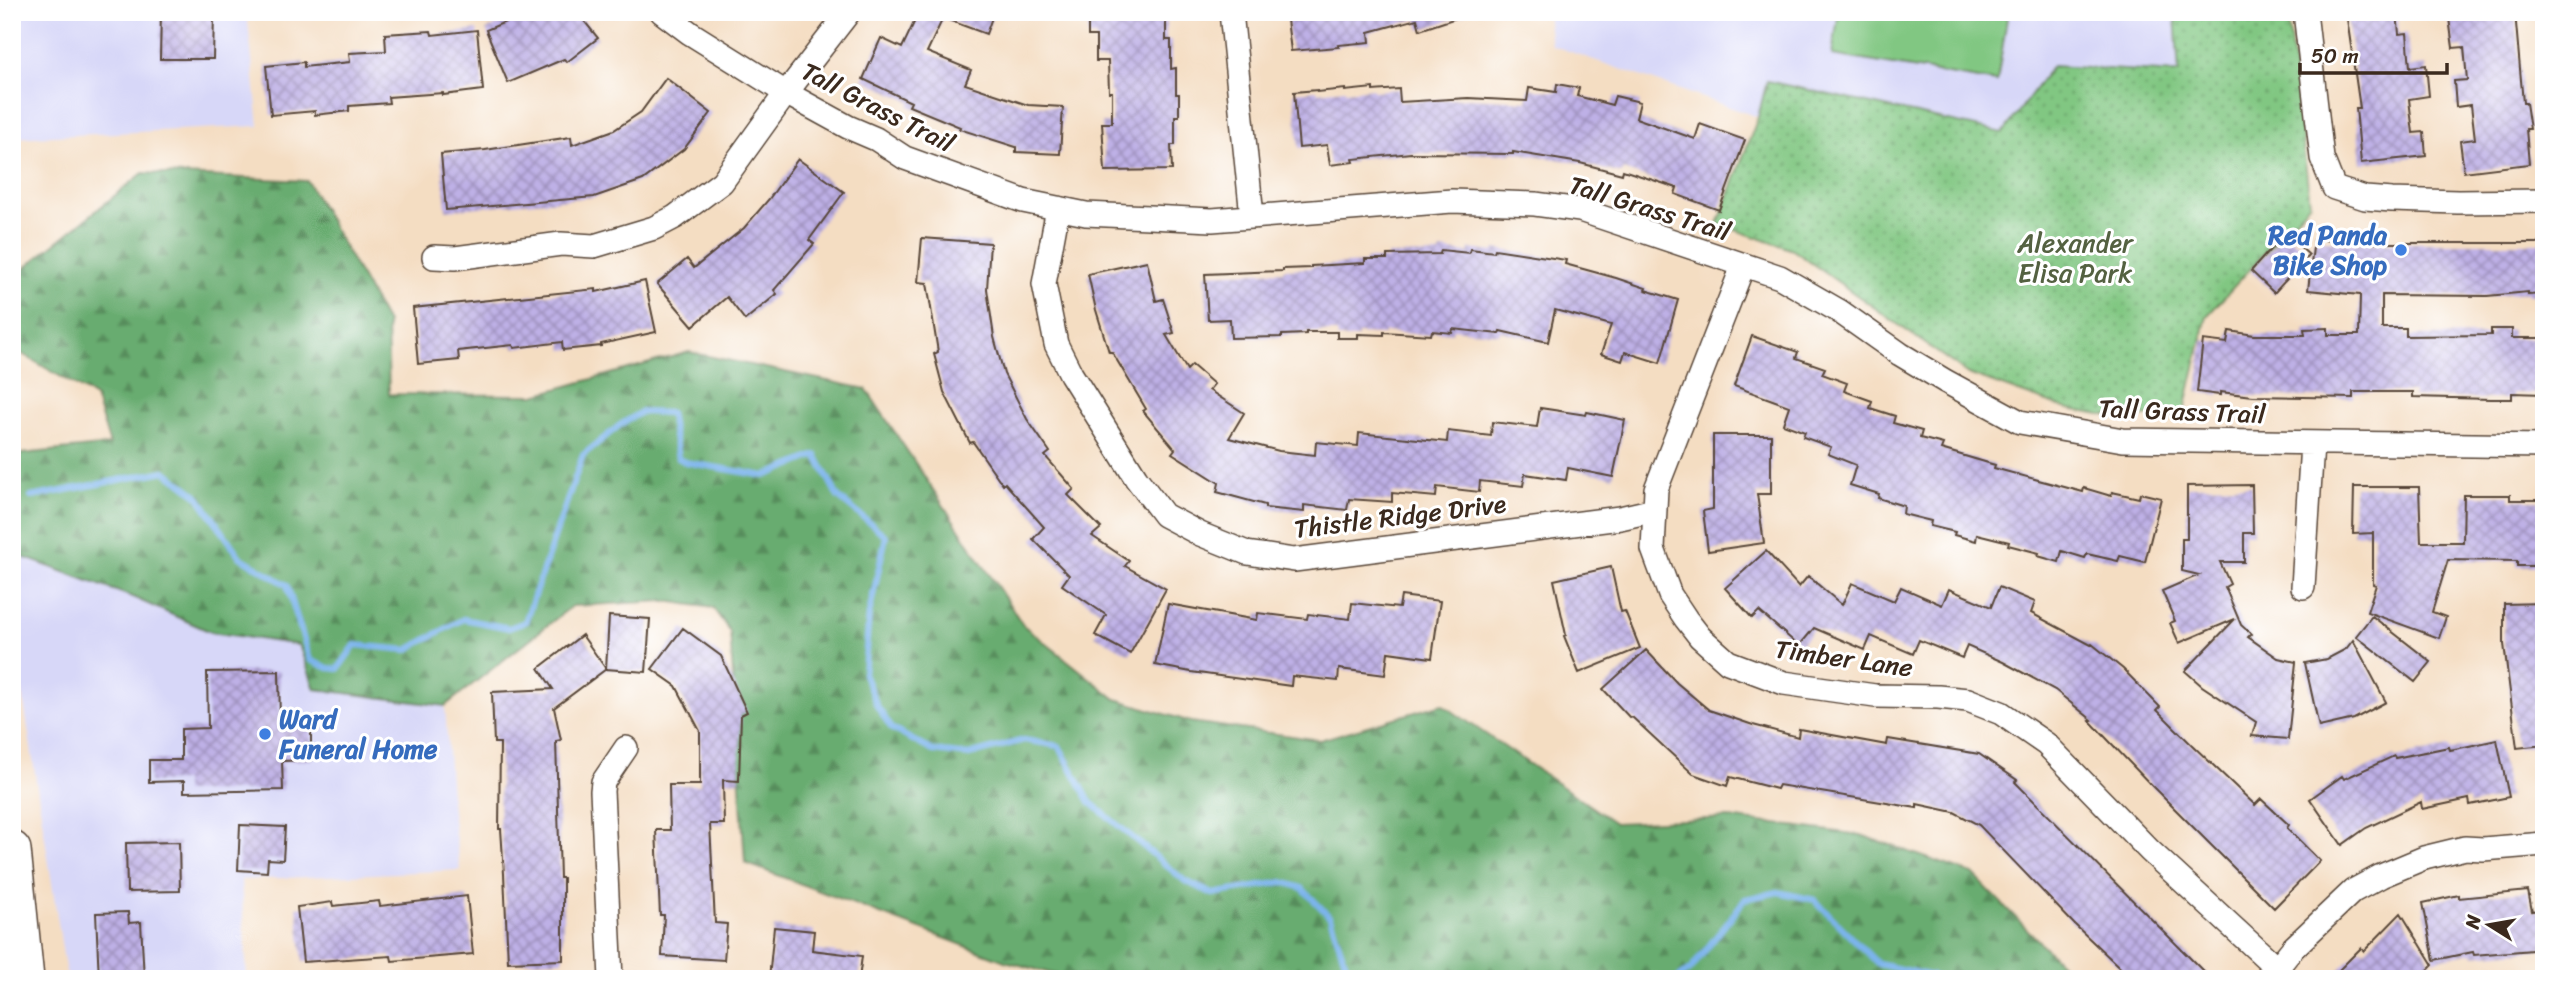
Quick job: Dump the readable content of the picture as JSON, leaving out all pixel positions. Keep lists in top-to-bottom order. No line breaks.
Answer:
{"streets":{"street":["Tall Grass Trail","Thistle Ridge Drive","Timber Lane"]},"crossings":[["Tall Grass Trail","Thistle Ridge Drive"],["Tall Grass Trail","Timber Lane"],["Thistle Ridge Drive","Timber Lane"]],"parks":["Alexander Elisa Park"],"places":["Red Panda Bike Shop","Ward Funeral Home"],"scale_bar":"50 m","north":"left"}
